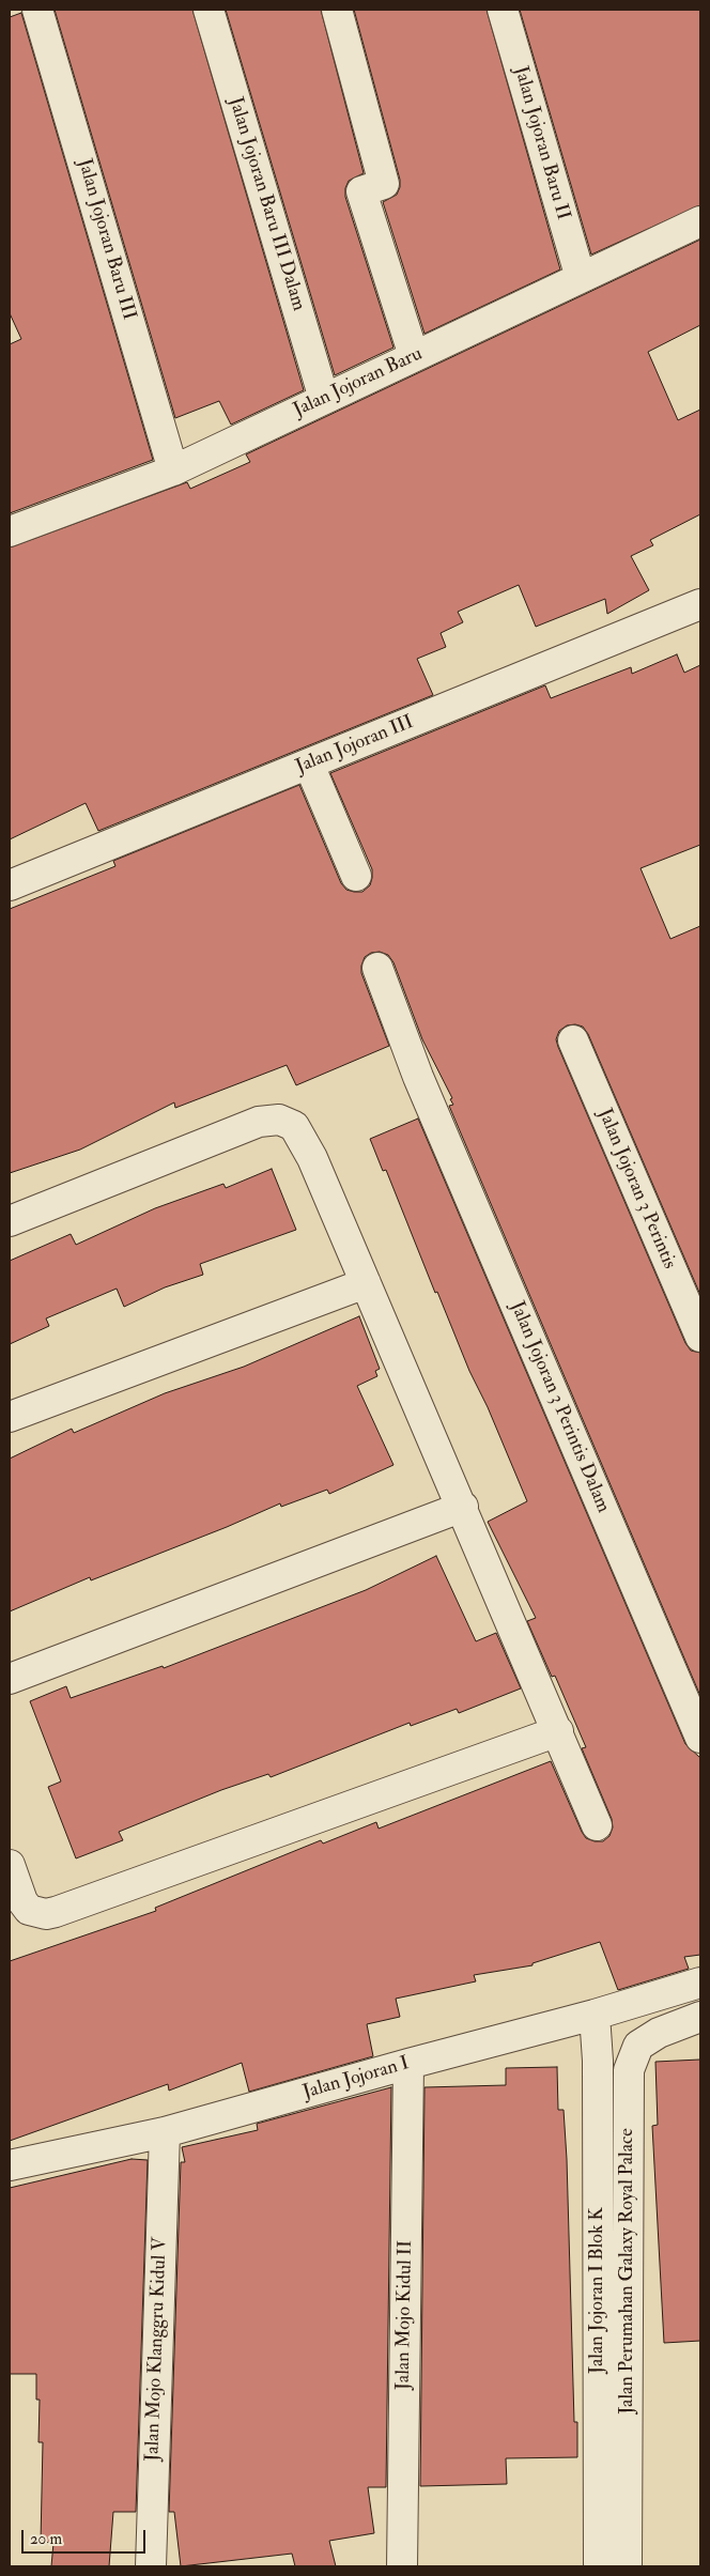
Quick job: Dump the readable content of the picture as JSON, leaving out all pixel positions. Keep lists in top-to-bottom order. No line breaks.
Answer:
{"streets":{"street":["Jalan Jojoran Baru II","Jalan Jojoran Baru III Dalam","Jalan Jojoran Baru III","Jalan Jojoran Baru","Jalan Jojoran III","Jalan Jojoran 3 Perintis","Jalan Jojoran 3 Perintis Dalam","Jalan Jojoran I","Jalan Perumahan Galaxy Royal Palace","Jalan Jojoran I Blok K","Jalan Mojo Kidul II","Jalan Mojo Klanggru Kidul V"]},"crossings":[["Jalan Jojoran Baru II","Jalan Jojoran Baru"],["Jalan Jojoran Baru III Dalam","Jalan Jojoran Baru"],["Jalan Jojoran Baru III","Jalan Jojoran Baru"],["Jalan Jojoran I","Jalan Jojoran I Blok K"],["Jalan Jojoran I","Jalan Mojo Kidul II"],["Jalan Jojoran I","Jalan Mojo Klanggru Kidul V"]],"scale_bar":"20 m"}
